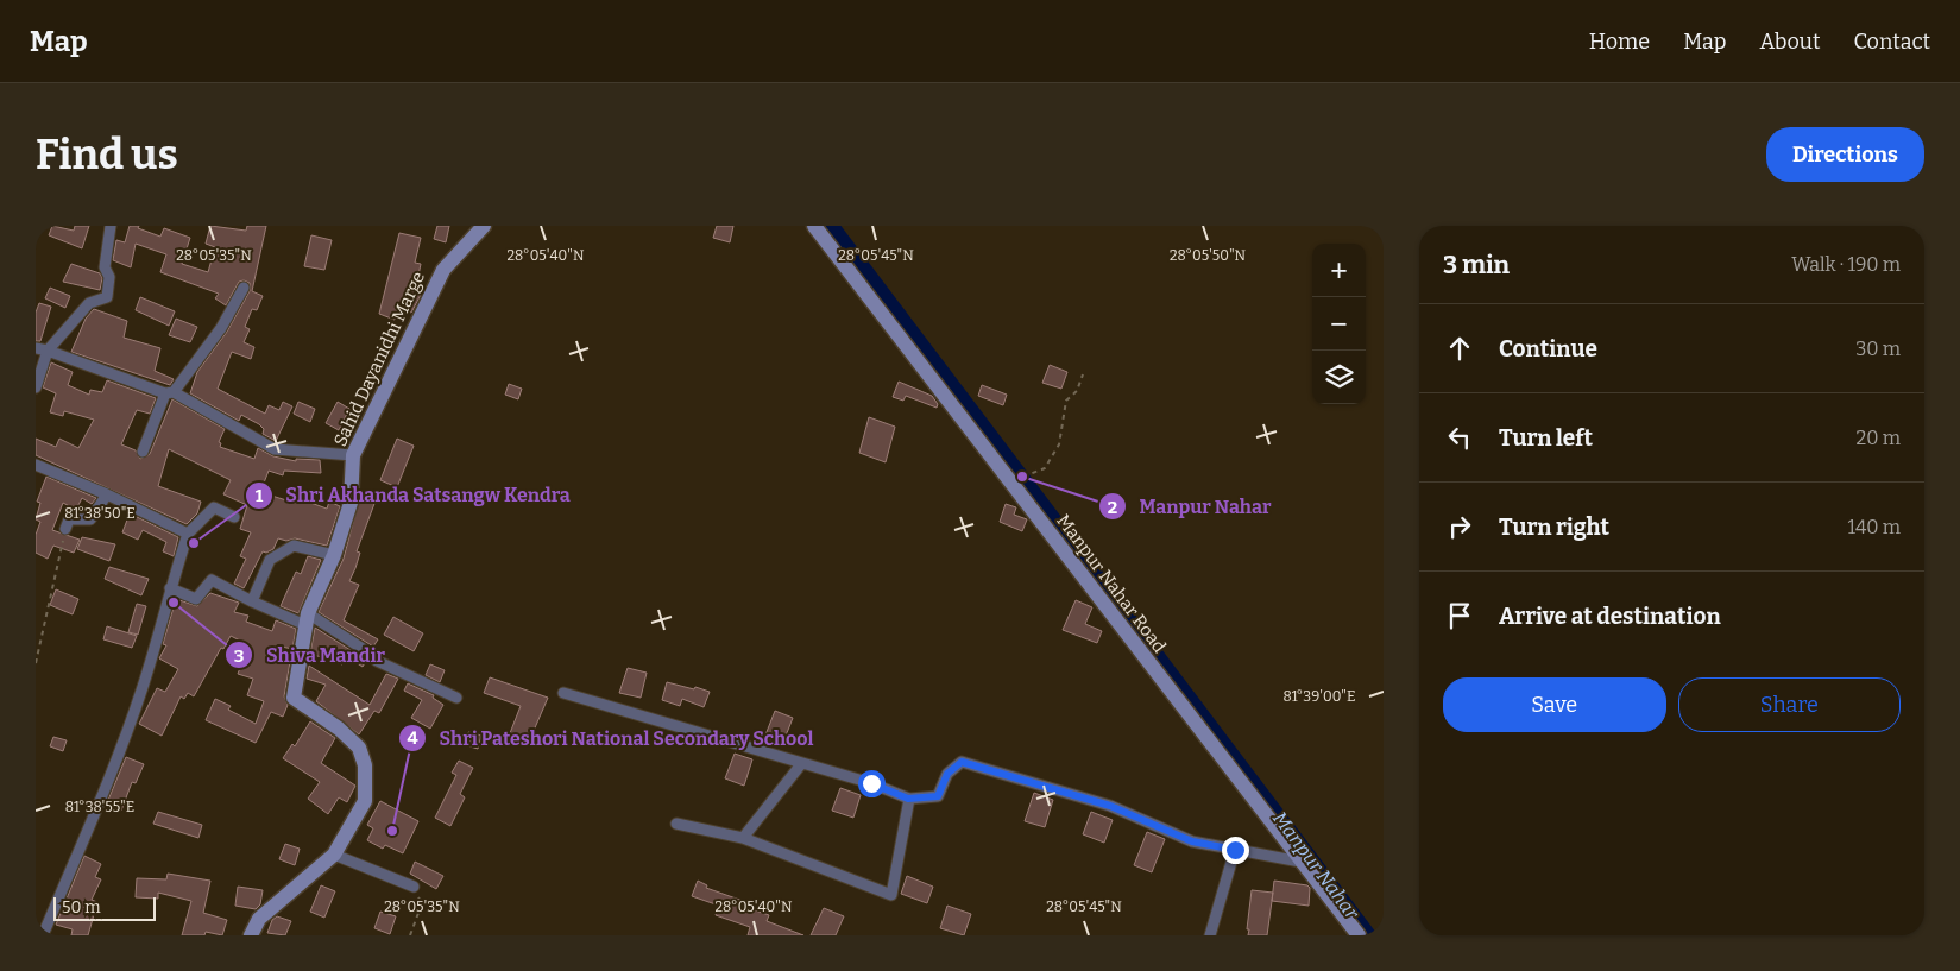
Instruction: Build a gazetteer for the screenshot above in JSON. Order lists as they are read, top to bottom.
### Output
{
  "streets": {
    "street": ["Sahid Dayanidhi Marge", "Manpur Nahar Road"]
  },
  "water": ["Manpur Nahar"],
  "places": [
    "Manpur Nahar",
    "Shri Akhanda Satsangw Kendra",
    "Shiva Mandir",
    "Shri Pateshori National Secondary School"
  ],
  "scale_bar": "50 m",
  "page": {
    "header": "Map",
    "nav": [
      "Home",
      "Map",
      "About",
      "Contact"
    ],
    "buttons": [
      "Directions",
      ["Save", "Share"]
    ],
    "title": "Find us",
    "heading": ["3 min", "Walk · 190 m"],
    "map_buttons": ["+", "−"],
    "list": [
      ["Continue", "30 m"],
      ["Turn left", "20 m"],
      ["Turn right", "140 m"],
      "Arrive at destination"
    ],
    "scale": "50 m"
  },
  "coordinates": [
    "28°05'35\"N",
    "28°05'40\"N",
    "28°05'45\"N",
    "28°05'50\"N",
    "81°38'50\"E",
    "81°39'00\"E",
    "81°38'55\"E"
  ]
}
